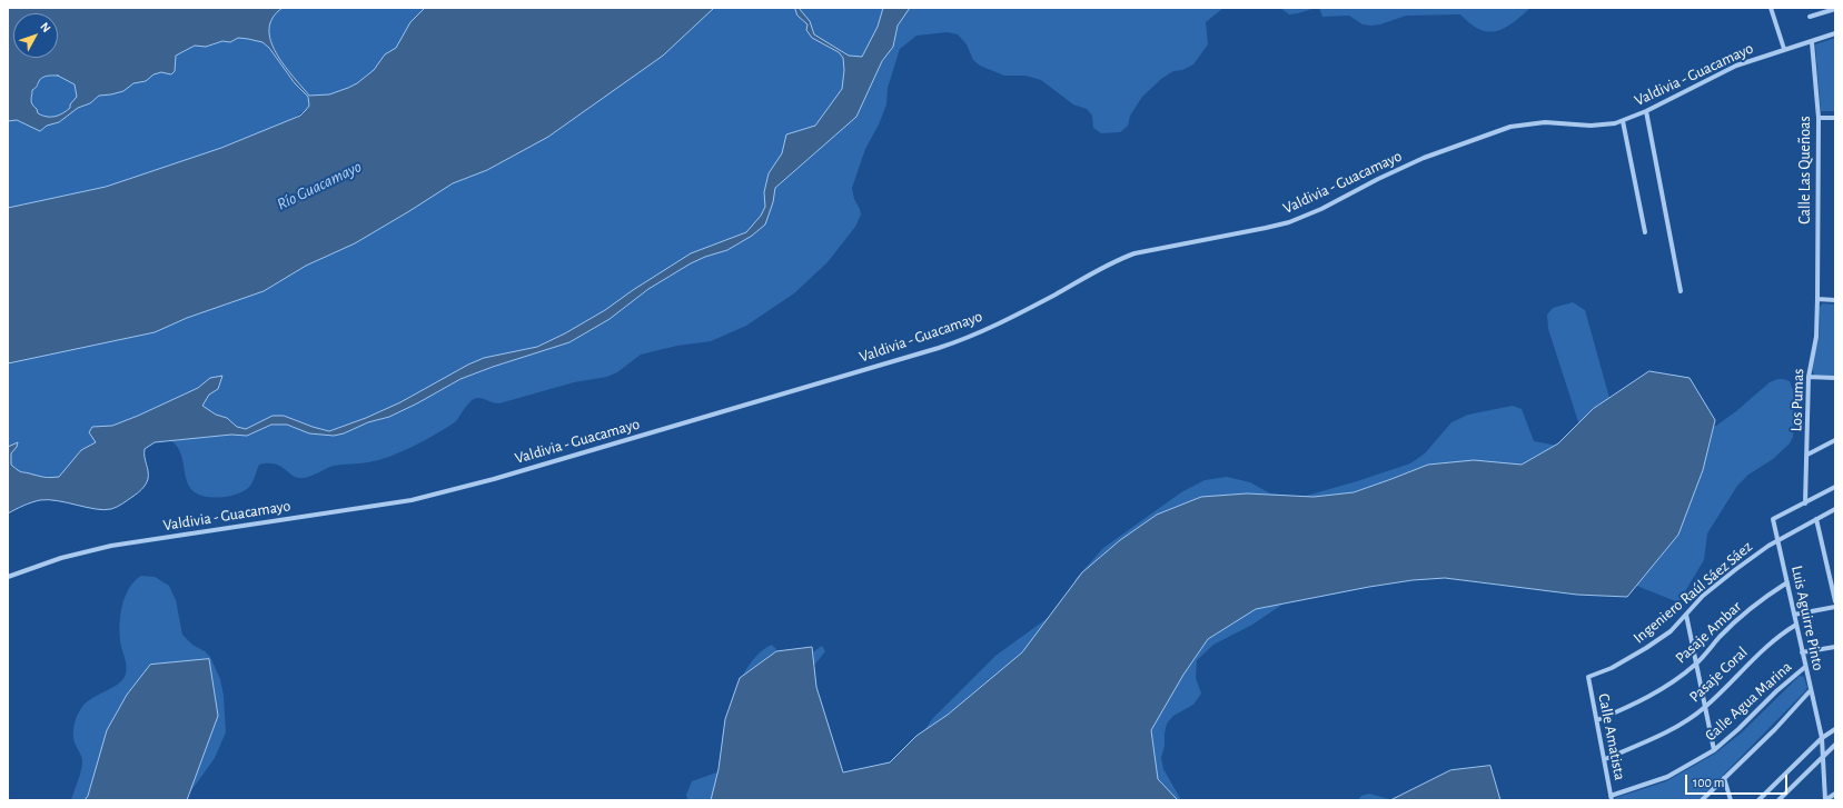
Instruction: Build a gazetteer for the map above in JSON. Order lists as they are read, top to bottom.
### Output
{
  "streets": {
    "street": [
      "Valdivia - Guacamayo",
      "Calle Las Queñoas",
      "Los Pumas",
      "Ingeniero Raúl Sáez Sáez",
      "Luis Aguirre Pinto",
      "Pasaje Ambar",
      "Pasaje Coral",
      "Calle Agua Marina",
      "Calle Amatista"
    ]
  },
  "crossings": [
    ["Valdivia - Guacamayo", "Calle Las Queñoas"],
    ["Calle Las Queñoas", "Los Pumas"],
    ["Los Pumas", "Luis Aguirre Pinto"],
    ["Ingeniero Raúl Sáez Sáez", "Luis Aguirre Pinto"],
    ["Ingeniero Raúl Sáez Sáez", "Calle Amatista"],
    ["Luis Aguirre Pinto", "Pasaje Ambar"],
    ["Luis Aguirre Pinto", "Pasaje Coral"],
    ["Luis Aguirre Pinto", "Calle Agua Marina"],
    ["Pasaje Ambar", "Calle Amatista"],
    ["Pasaje Coral", "Calle Amatista"],
    ["Calle Agua Marina", "Calle Amatista"]
  ],
  "water": ["Río Guacamayo"],
  "scale_bar": "100 m",
  "north": "top right"
}
